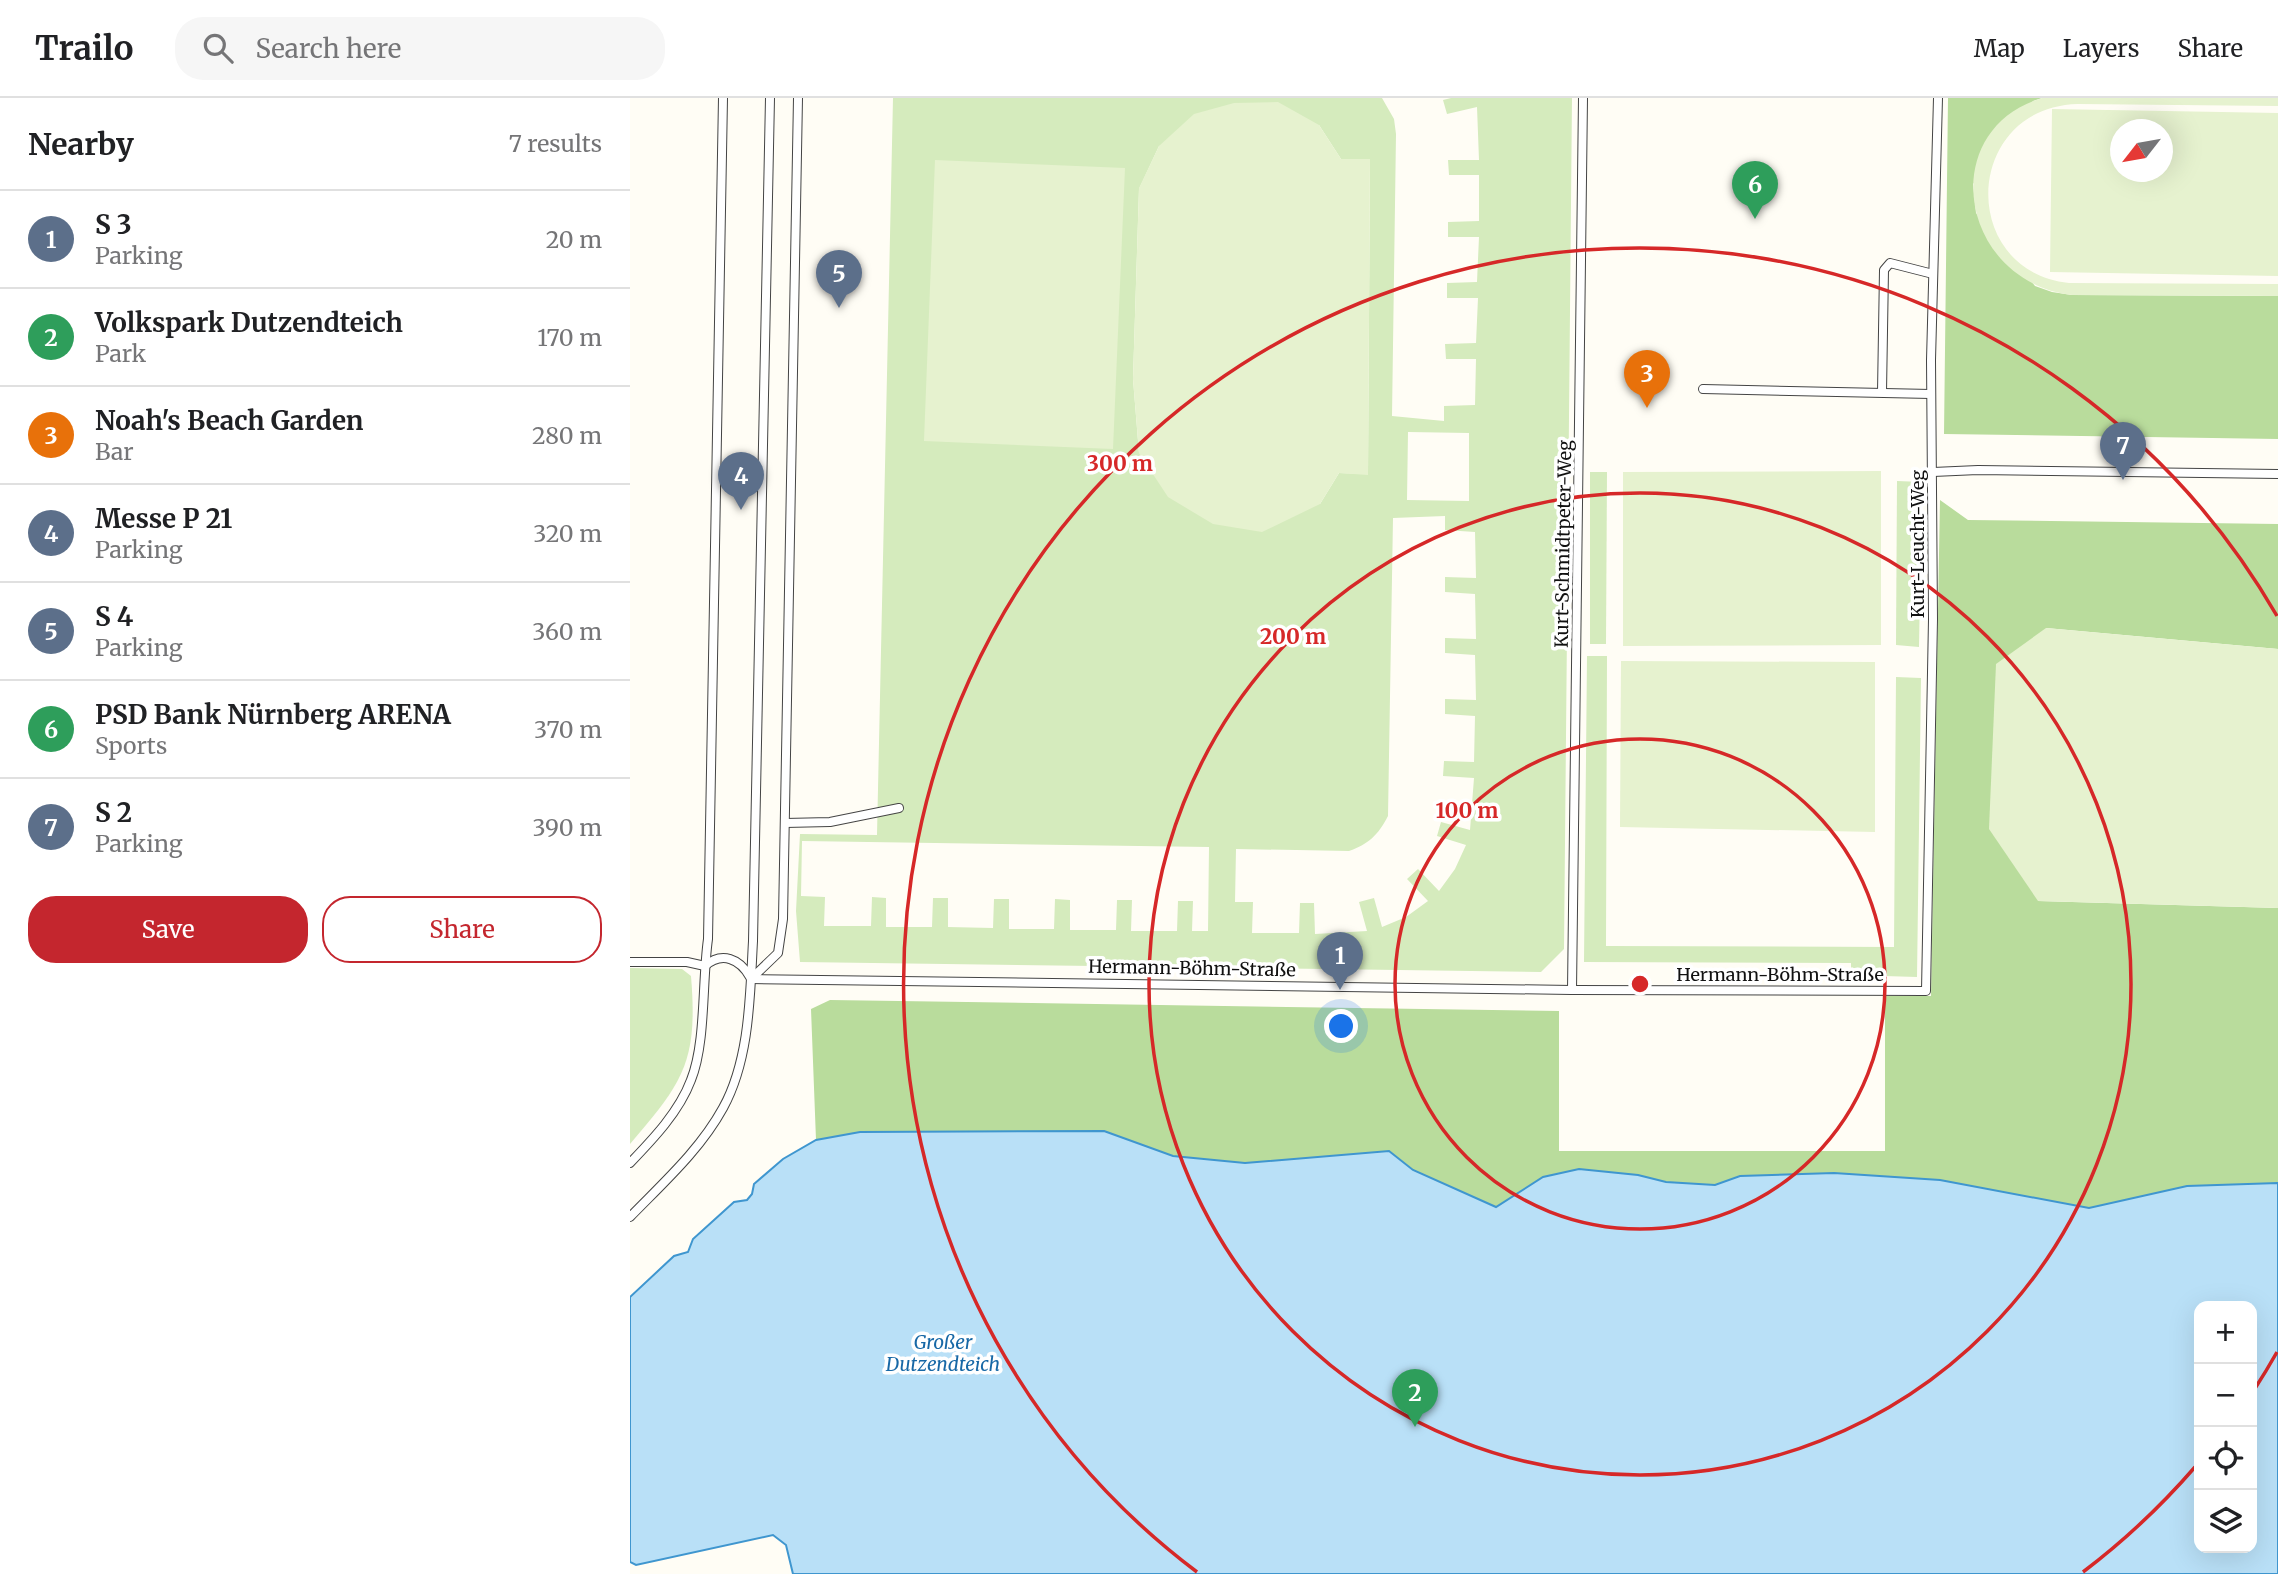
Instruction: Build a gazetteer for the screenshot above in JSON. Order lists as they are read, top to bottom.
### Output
{
  "streets": {
    "lane": ["Kurt-Schmidtpeter-Weg", "Kurt-Leucht-Weg", "Hermann-Böhm-Straße"]
  },
  "crossings": [
    ["Kurt-Schmidtpeter-Weg", "Hermann-Böhm-Straße"],
    ["Kurt-Leucht-Weg", "Hermann-Böhm-Straße"]
  ],
  "water": ["Großer Dutzendteich"],
  "north": "bottom left",
  "page": {
    "header": "Trailo",
    "search": "Search here",
    "nav": ["Map", "Layers", "Share"],
    "heading": ["Nearby", "7 results"],
    "pins": [
      "6",
      "5",
      "3",
      "7",
      "4",
      "1",
      "2"
    ],
    "list": [
      {
        "mark": "1",
        "name": "S 3",
        "note": "Parking",
        "value": "20 m"
      },
      {
        "mark": "2",
        "name": "Volkspark Dutzendteich",
        "note": "Park",
        "value": "170 m"
      },
      {
        "mark": "3",
        "name": "Noah's Beach Garden",
        "note": "Bar",
        "value": "280 m"
      },
      {
        "mark": "4",
        "name": "Messe P 21",
        "note": "Parking",
        "value": "320 m"
      },
      {
        "mark": "5",
        "name": "S 4",
        "note": "Parking",
        "value": "360 m"
      },
      {
        "mark": "6",
        "name": "PSD Bank Nürnberg ARENA",
        "note": "Sports",
        "value": "370 m"
      },
      {
        "mark": "7",
        "name": "S 2",
        "note": "Parking",
        "value": "390 m"
      }
    ],
    "buttons": ["Save", "Share"],
    "map_buttons": ["+", "−"]
  },
  "rings": ["300 m", "200 m", "100 m"]
}
